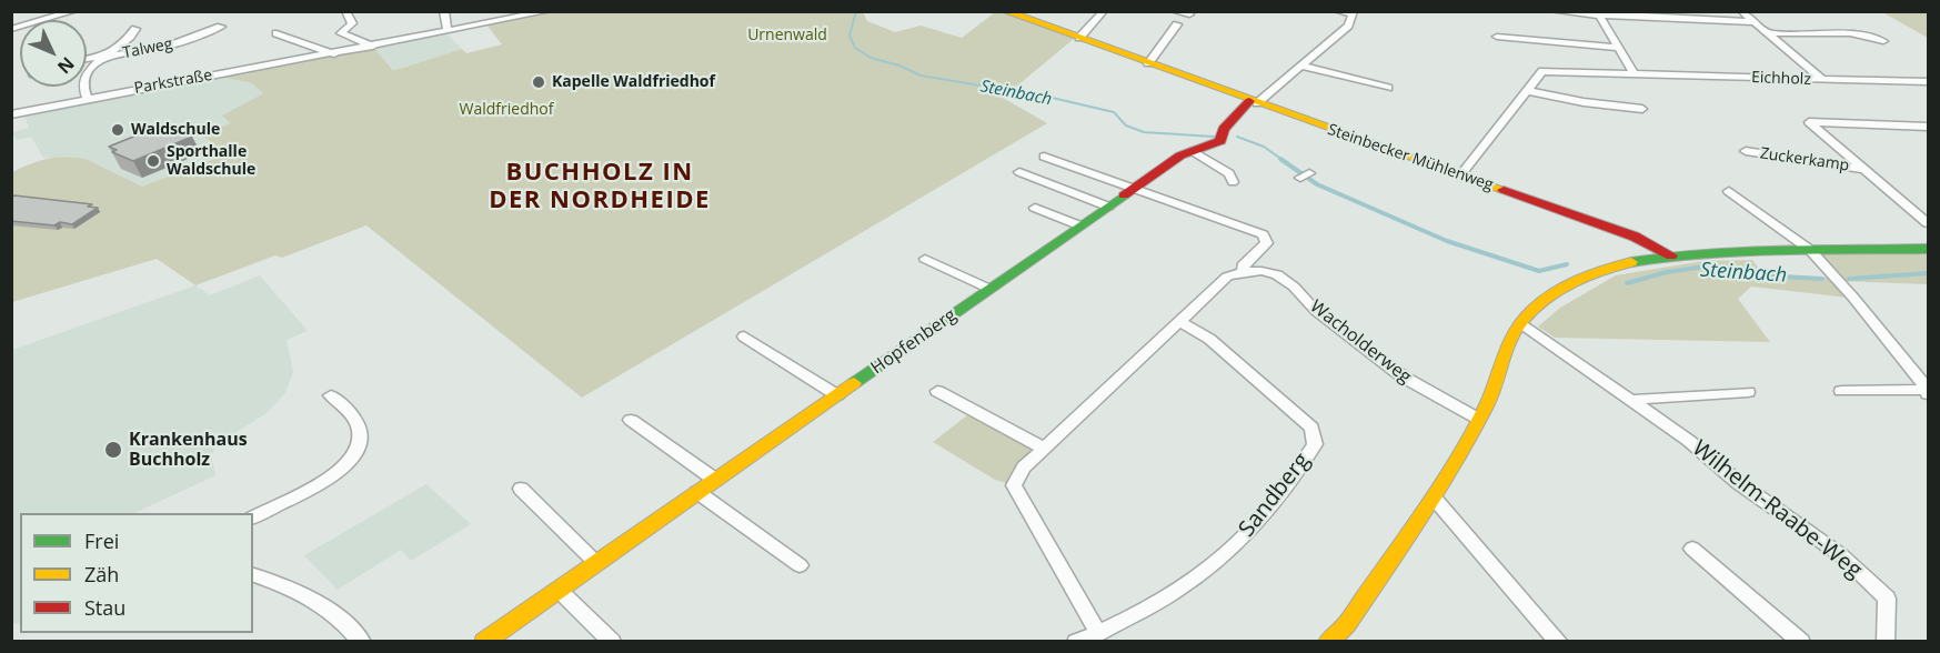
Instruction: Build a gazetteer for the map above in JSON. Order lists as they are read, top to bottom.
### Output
{
  "streets": {
    "street": [
      "Talweg",
      "Eichholz",
      "Parkstraße",
      "Steinbecker Mühlenweg",
      "Zuckerkamp",
      "Hopfenberg",
      "Wacholderweg",
      "Sandberg",
      "Wilhelm-Raabe-Weg"
    ]
  },
  "crossings": [
    ["Steinbecker Mühlenweg", "Hopfenberg"]
  ],
  "districts": ["BUCHHOLZ IN DER NORDHEIDE"],
  "water": ["Steinbach"],
  "parks": ["Urnenwald", "Waldfriedhof"],
  "places": [
    "Kapelle Waldfriedhof",
    "Waldschule",
    "Sporthalle Waldschule",
    "Krankenhaus Buchholz"
  ],
  "legend": ["Frei", "Zäh", "Stau"],
  "north": "bottom right"
}
